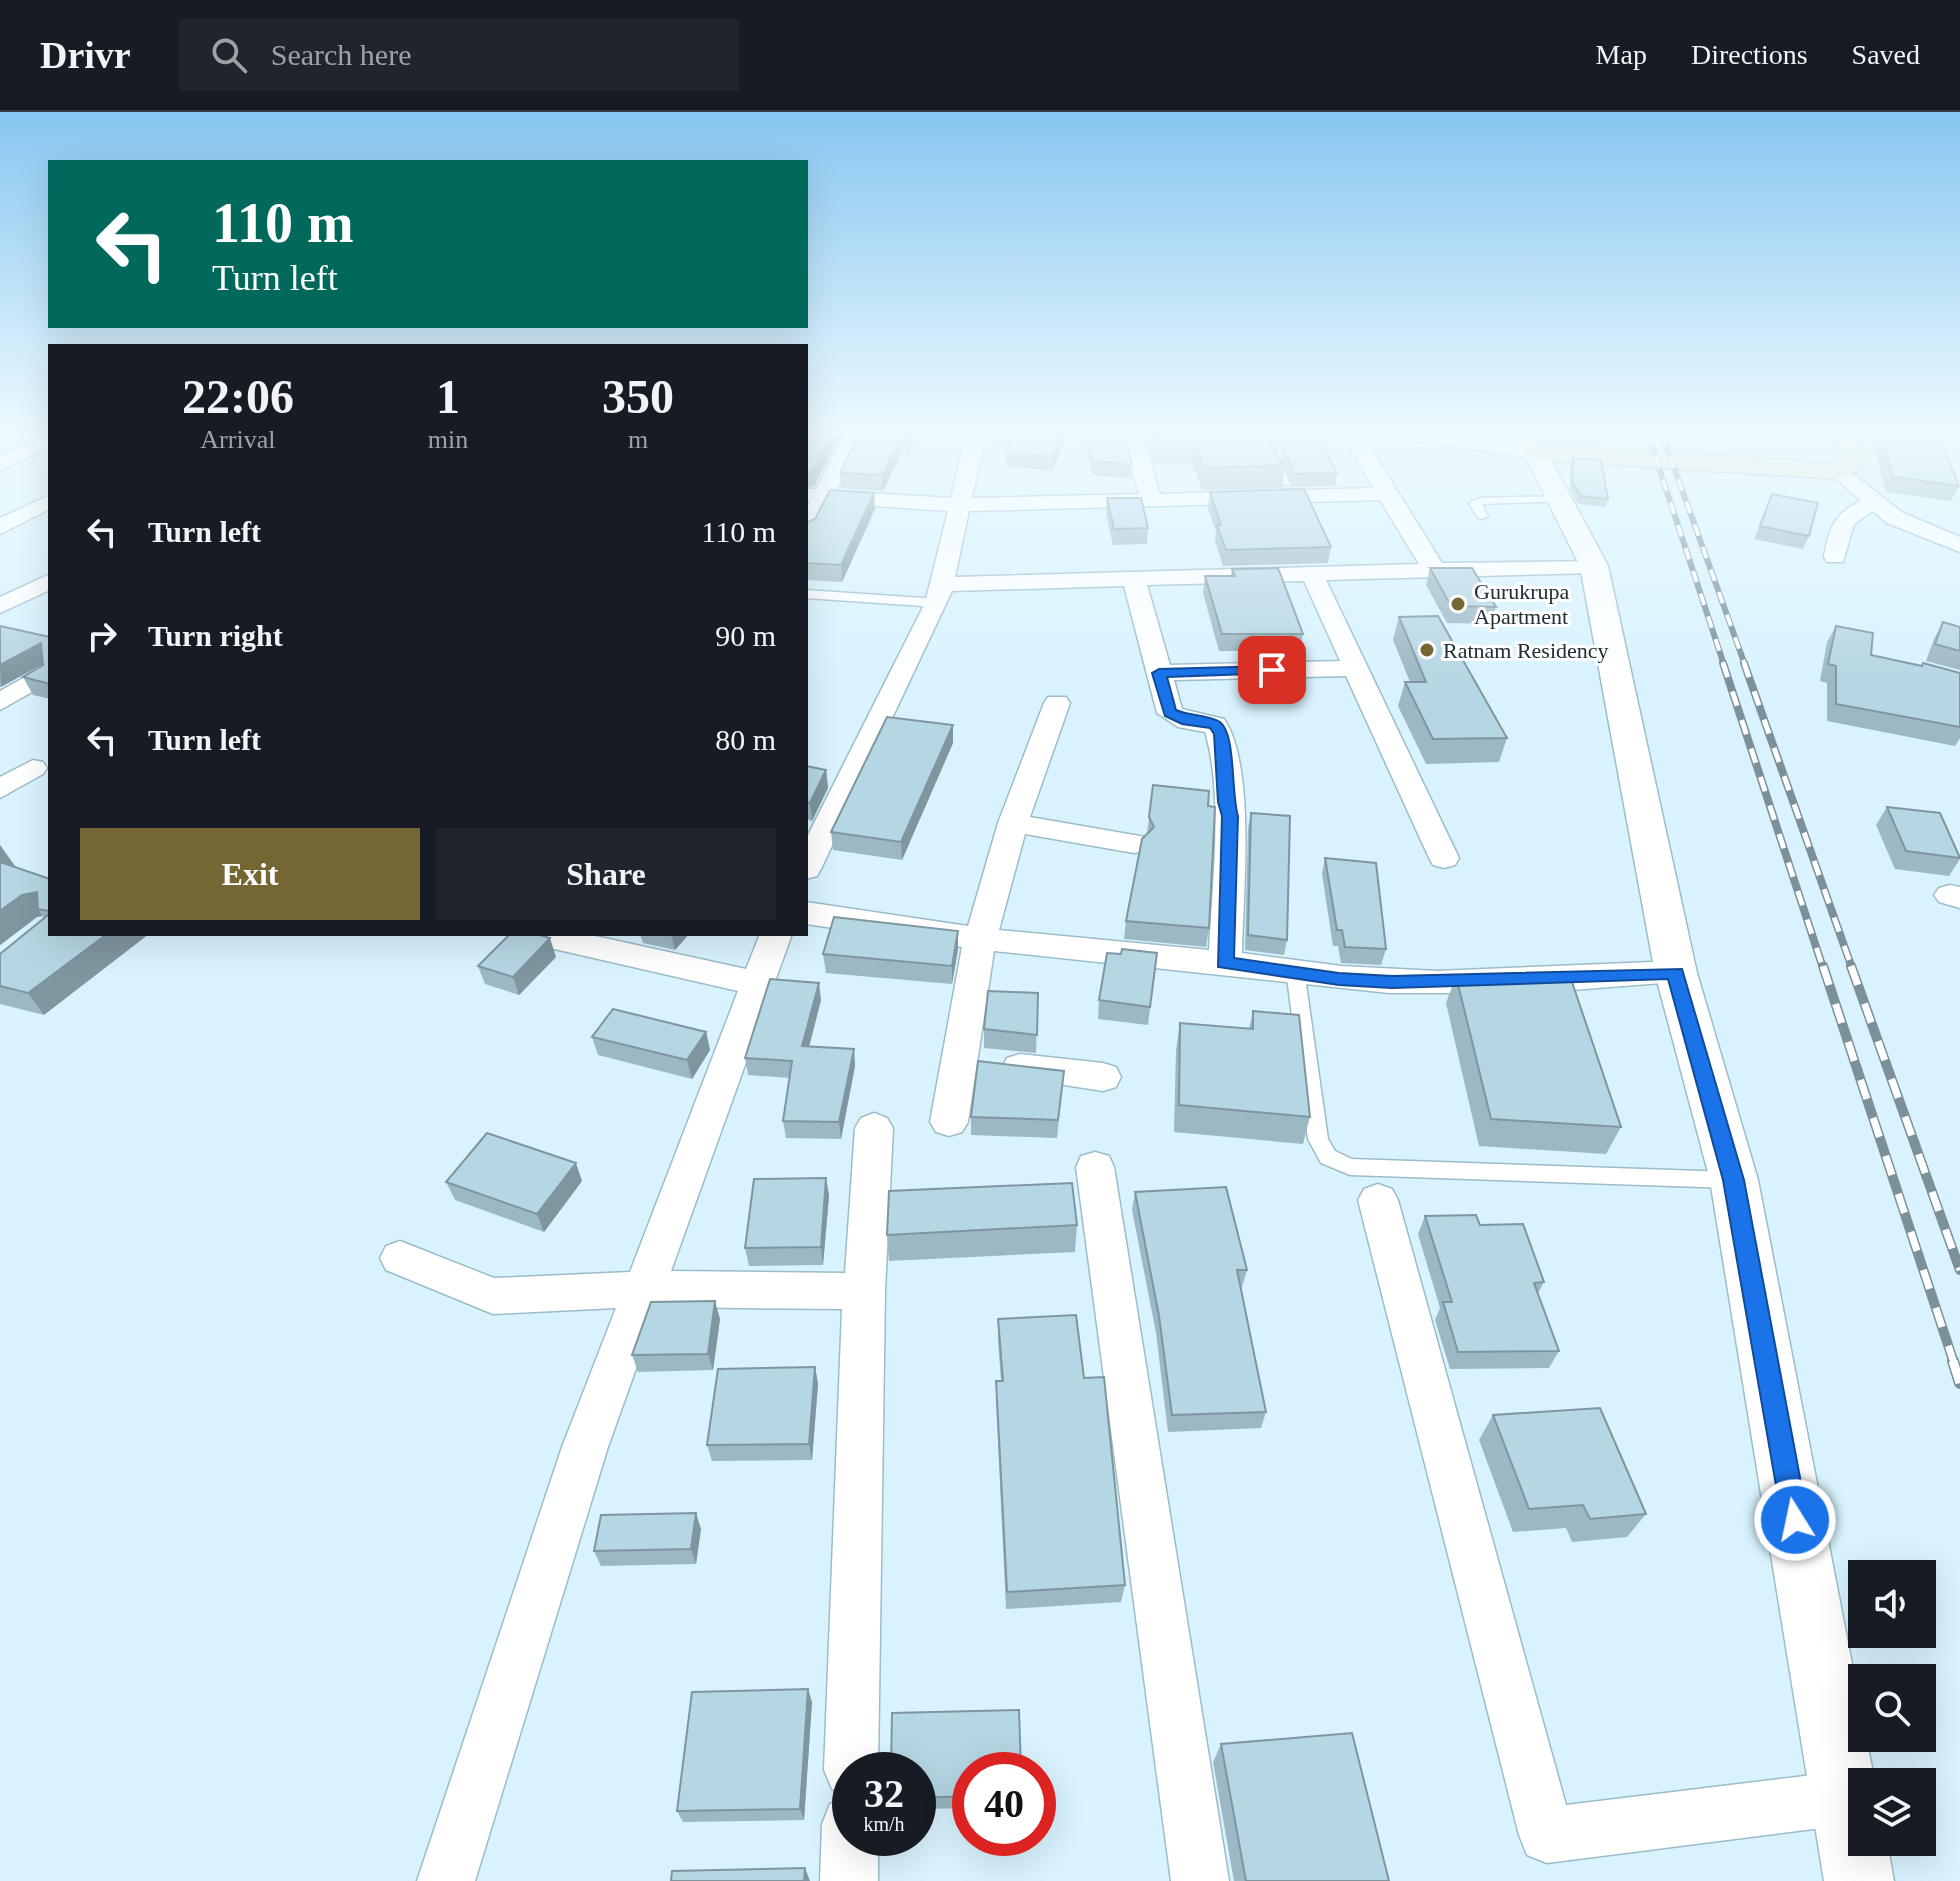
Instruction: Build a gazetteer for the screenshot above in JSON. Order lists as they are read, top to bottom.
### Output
{
  "places": ["Gurukrupa Apartment", "Ratnam Residency"],
  "page": {
    "header": "Drivr",
    "search": "Search here",
    "nav": ["Map", "Directions", "Saved"],
    "turn": ["110 m", "Turn left"],
    "eta": [
      "22:06",
      "Arrival",
      "1",
      "min",
      "350",
      "m"
    ],
    "list": [
      {
        "name": "Turn left",
        "value": "110 m"
      },
      {
        "name": "Turn right",
        "value": "90 m"
      },
      {
        "name": "Turn left",
        "value": "80 m"
      }
    ],
    "buttons": ["Exit", "Share"],
    "speed": "32 km/h",
    "limit": "40"
  }
}
